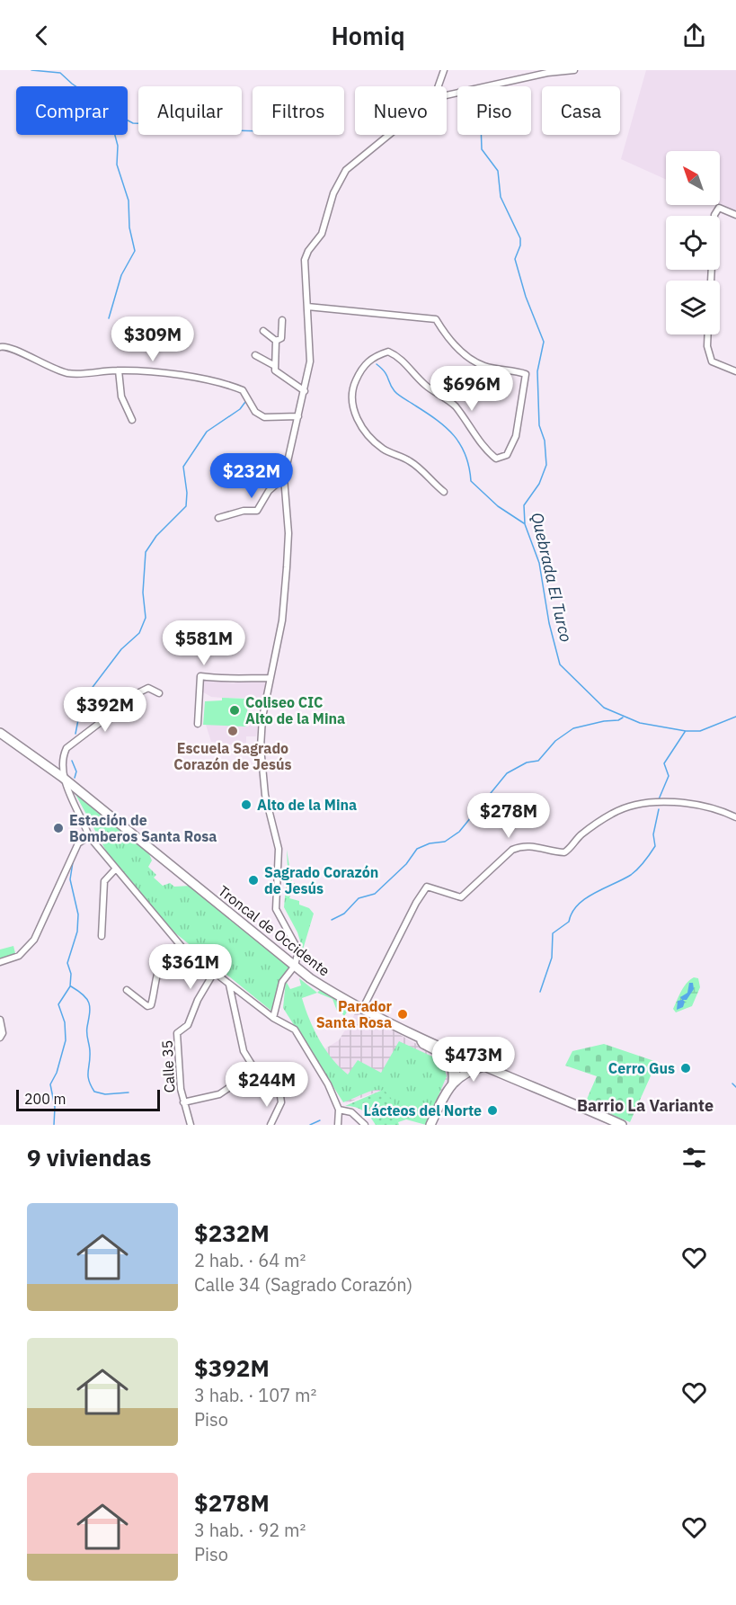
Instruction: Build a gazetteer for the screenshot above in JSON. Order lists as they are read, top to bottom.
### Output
{
  "streets": {
    "main road": ["Troncal de Occidente"],
    "street": ["Calle 35"]
  },
  "districts": ["Barrio La Variante"],
  "water": ["Quebrada El Turco"],
  "places": [
    "Coliseo CIC Alto de la Mina",
    "Escuela Sagrado Corazón de Jesús",
    "Alto de la Mina",
    "Estación de Bomberos Santa Rosa",
    "Sagrado Corazón de Jesús",
    "Parador Santa Rosa",
    "Cerro Gus",
    "Lácteos del Norte"
  ],
  "scale_bar": "200 m",
  "north": "top left",
  "page": {
    "header": "Homiq",
    "chip": [
      "Comprar",
      "Alquilar",
      "Filtros",
      "Nuevo",
      "Piso",
      "Casa"
    ],
    "price": [
      "$309M",
      "$696M",
      "$232M",
      "$581M",
      "$392M",
      "$278M",
      "$361M",
      "$473M",
      "$244M"
    ],
    "scale": "200 m",
    "heading": "9 viviendas",
    "list": [
      {
        "name": "$232M",
        "note": "2 hab. · 64 m² · Calle 34 (Sagrado Corazón)"
      },
      {
        "name": "$392M",
        "note": "3 hab. · 107 m² · Piso"
      },
      {
        "name": "$278M",
        "note": "3 hab. · 92 m² · Piso"
      }
    ]
  }
}
